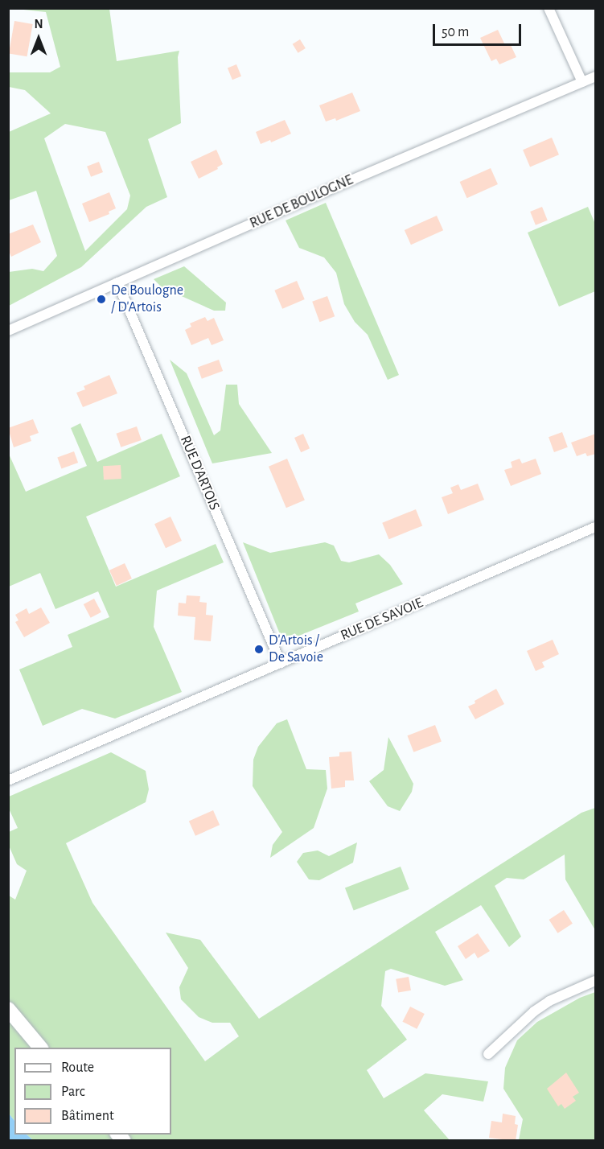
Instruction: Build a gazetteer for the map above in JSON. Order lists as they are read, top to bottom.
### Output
{
  "streets": {
    "street": ["RUE DE BOULOGNE", "RUE D'ARTOIS", "RUE DE SAVOIE"]
  },
  "crossings": [
    ["RUE DE BOULOGNE", "RUE D'ARTOIS"],
    ["RUE D'ARTOIS", "RUE DE SAVOIE"]
  ],
  "places": ["De Boulogne / D'Artois", "D'Artois / De Savoie"],
  "legend": ["Route", "Parc", "Bâtiment"],
  "scale_bar": "50 m",
  "north": "top"
}
